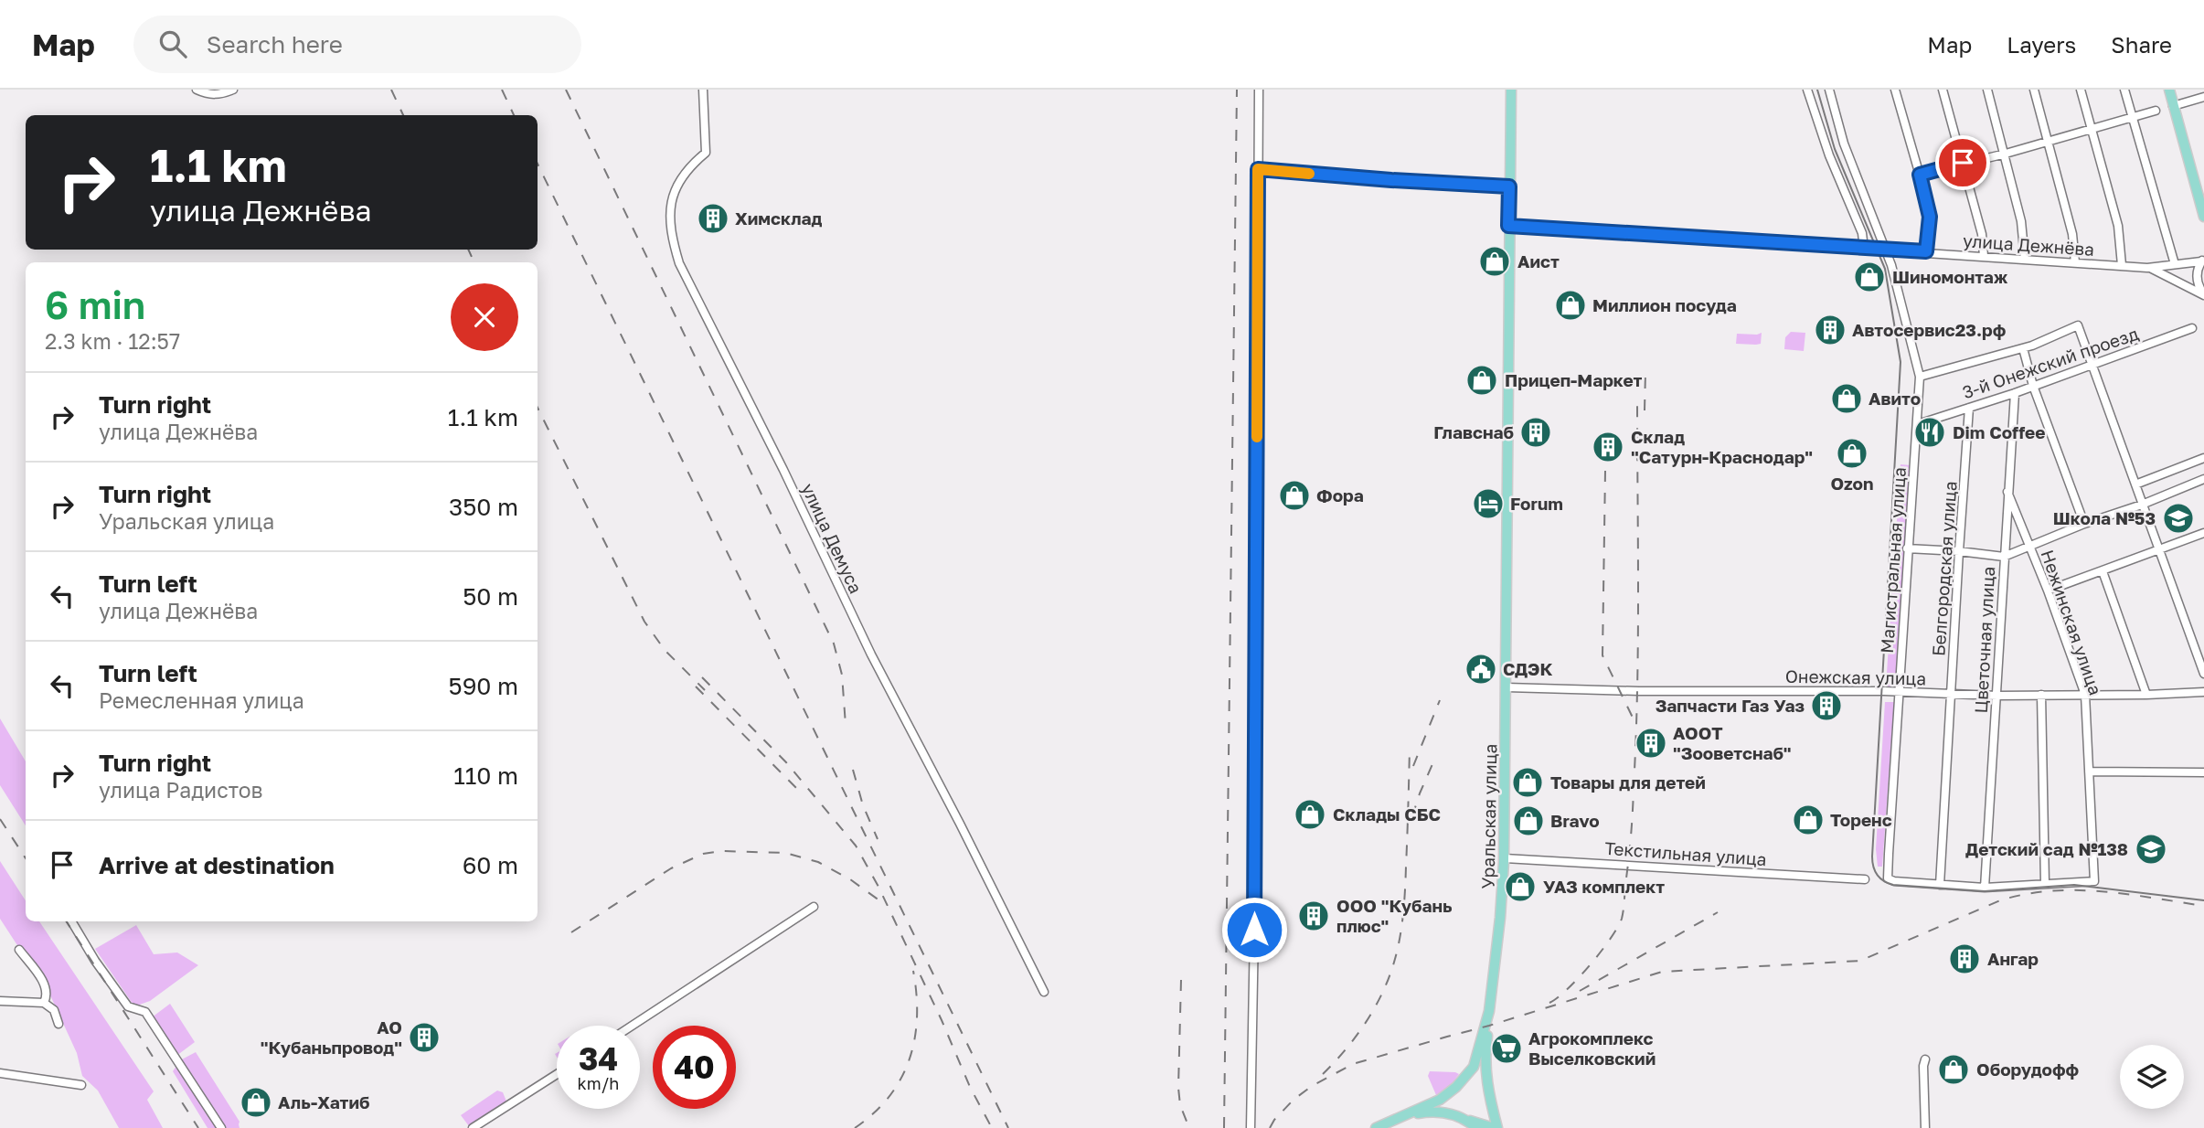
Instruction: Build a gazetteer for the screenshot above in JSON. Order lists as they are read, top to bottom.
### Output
{
  "streets": {
    "main road": ["Уральская улица"],
    "street": [
      "улица Дежнёва",
      "3-й Онежский проезд",
      "улица Демуса",
      "Магистральная улица",
      "Белгородская улица",
      "Нежинская улица",
      "Цветочная улица",
      "Онежская улица",
      "Текстильная улица"
    ]
  },
  "crossings": [
    ["улица Дежнёва", "Магистральная улица"],
    ["улица Дежнёва", "Уральская улица"],
    ["3-й Онежский проезд", "Магистральная улица"],
    ["3-й Онежский проезд", "Белгородская улица"],
    ["3-й Онежский проезд", "Цветочная улица"],
    ["Магистральная улица", "Белгородская улица"],
    ["Магистральная улица", "Онежская улица"],
    ["Белгородская улица", "Онежская улица"],
    ["Нежинская улица", "Цветочная улица"],
    ["Нежинская улица", "Онежская улица"],
    ["Цветочная улица", "Онежская улица"],
    ["Онежская улица", "Уральская улица"],
    ["Уральская улица", "Текстильная улица"]
  ],
  "places": {
    "building": [
      "Химсклад",
      "Автосервис23.рф",
      "Главснаб",
      "Склад \"Сатурн-Краснодар\"",
      "Запчасти Газ Уаз",
      "АООТ \"Зооветснаб\"",
      "ООО \"Кубань плюс\"",
      "Ангар",
      "АО \"Кубаньпровод\""
    ],
    "shop": [
      "Аист",
      "Шиномонтаж",
      "Миллион посуда",
      "Прицеп-Маркет",
      "Авито",
      "Ozon",
      "Фора",
      "Товары для детей",
      "Склады СБС",
      "Торенс",
      "Bravo",
      "УАЗ комплект",
      "Оборудофф",
      "Аль-Хатиб"
    ],
    "restaurant": ["Dim Coffee"],
    "hotel": ["Forum"],
    "school or university": ["Школа №53", "Детский сад №138"],
    "public building": ["СДЭК"],
    "supermarket": ["Агрокомплекс Выселковский"]
  },
  "page": {
    "header": "Map",
    "search": "Search here",
    "nav": ["Map", "Layers", "Share"],
    "turn": ["1.1 km", "улица Дежнёва"],
    "heading": ["6 min", "2.3 km · 12:57"],
    "list": [
      {
        "name": "Turn right",
        "note": "улица Дежнёва",
        "value": "1.1 km"
      },
      {
        "name": "Turn right",
        "note": "Уральская улица",
        "value": "350 m"
      },
      {
        "name": "Turn left",
        "note": "улица Дежнёва",
        "value": "50 m"
      },
      {
        "name": "Turn left",
        "note": "Ремесленная улица",
        "value": "590 m"
      },
      {
        "name": "Turn right",
        "note": "улица Радистов",
        "value": "110 m"
      },
      {
        "name": "Arrive at destination",
        "value": "60 m"
      }
    ],
    "speed": "34 km/h",
    "limit": "40"
  }
}
